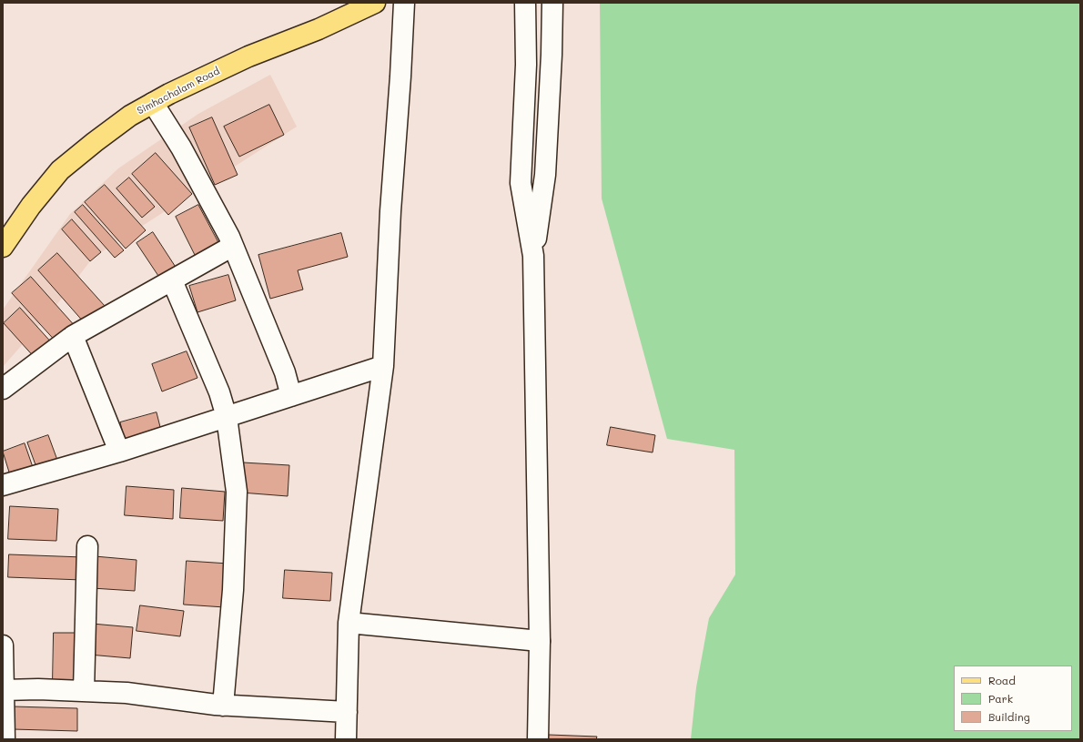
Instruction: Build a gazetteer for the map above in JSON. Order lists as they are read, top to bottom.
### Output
{
  "streets": {
    "main road": ["Simhachalam Road"]
  },
  "legend": ["Road", "Park", "Building"]
}
